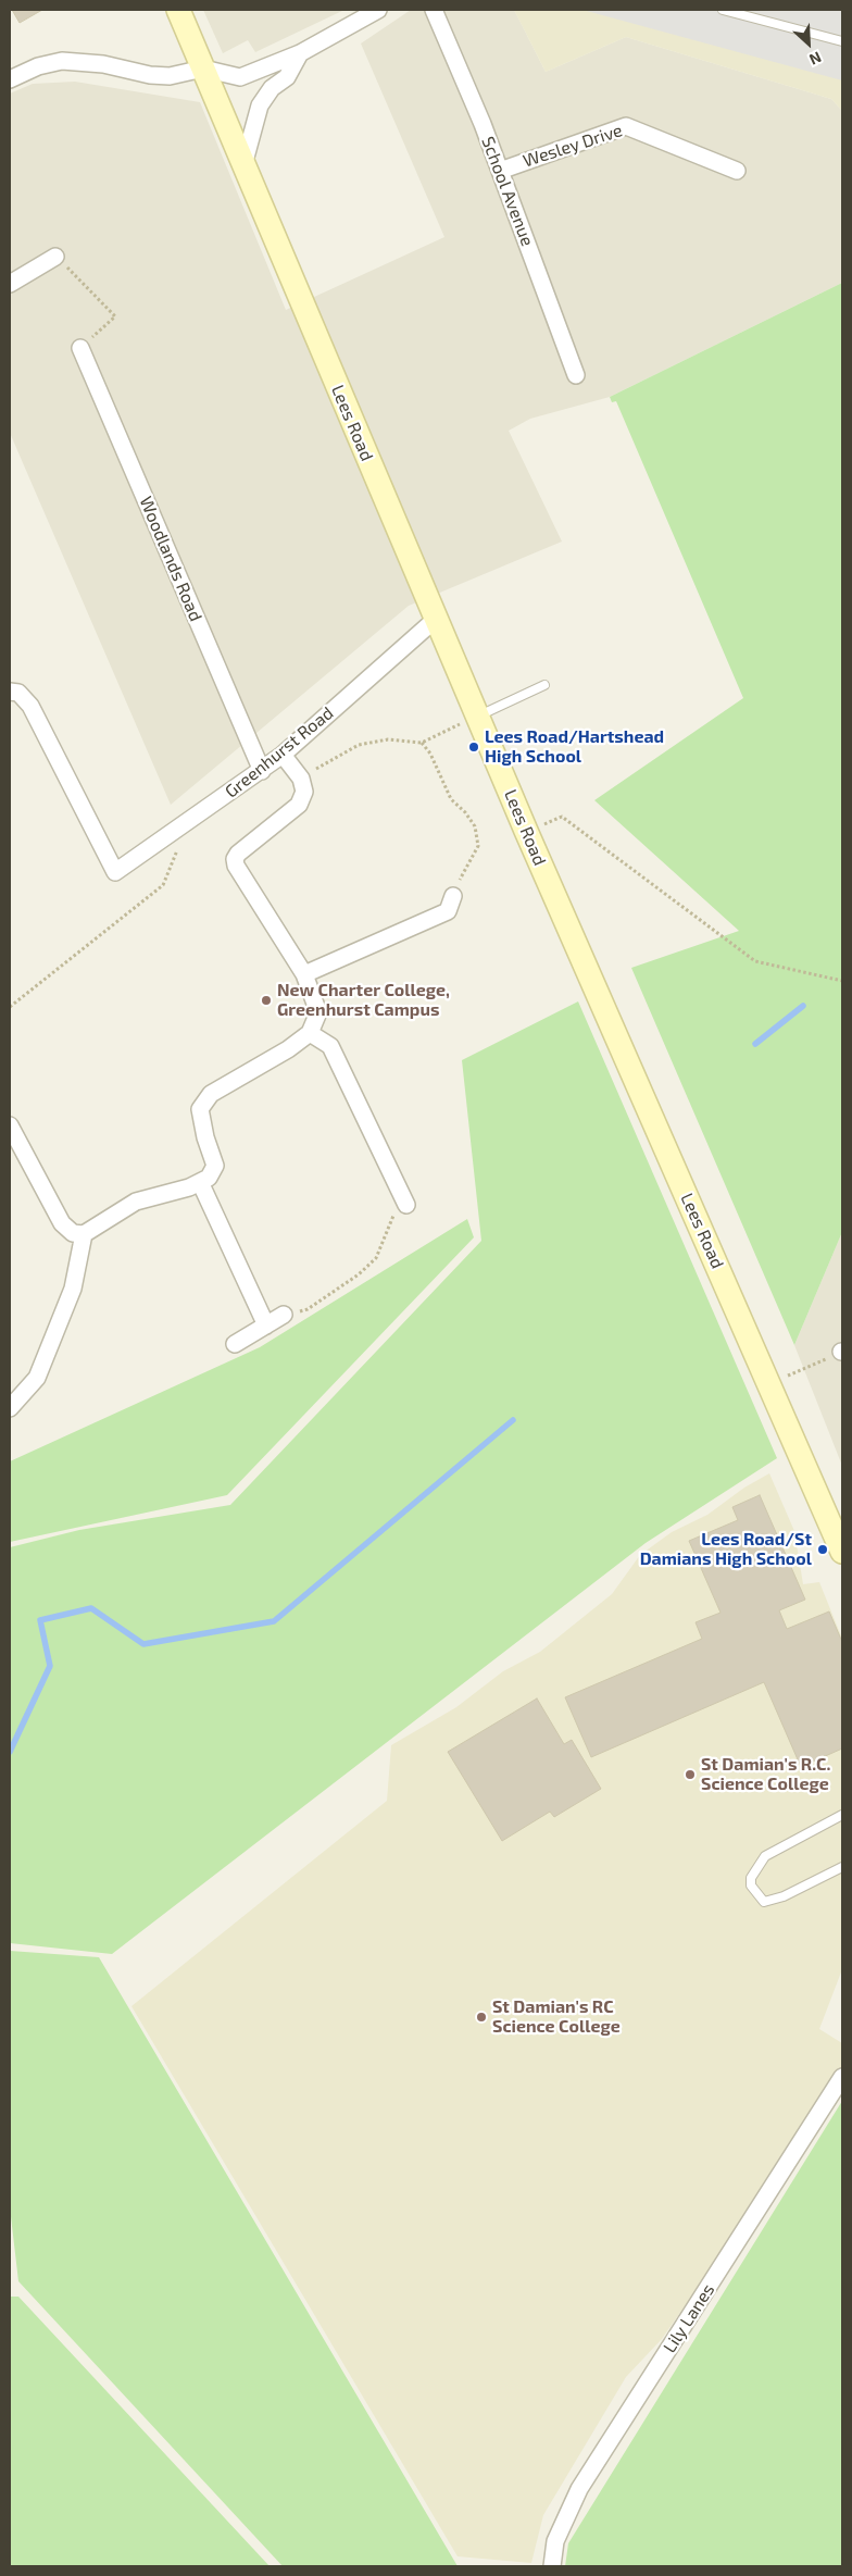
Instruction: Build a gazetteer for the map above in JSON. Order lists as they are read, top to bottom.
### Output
{
  "streets": {
    "main road": ["Lees Road"],
    "street": [
      "Wesley Drive",
      "School Avenue",
      "Woodlands Road",
      "Greenhurst Road",
      "Lily Lanes"
    ]
  },
  "crossings": [
    ["Wesley Drive", "School Avenue"],
    ["Lees Road", "Greenhurst Road"],
    ["Woodlands Road", "Greenhurst Road"]
  ],
  "places": [
    "Lees Road/Hartshead High School",
    "New Charter College, Greenhurst Campus",
    "Lees Road/St Damians High School",
    "St Damian's R.C. Science College",
    "St Damian's RC Science College"
  ],
  "north": "bottom right"
}
